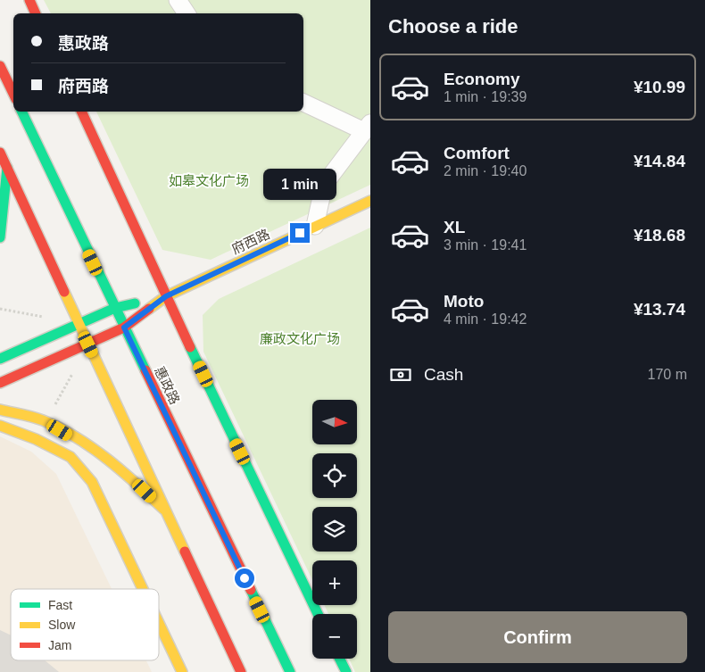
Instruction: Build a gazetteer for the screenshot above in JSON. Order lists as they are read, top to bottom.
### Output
{
  "streets": {
    "main road": ["府西路", "惠政路"]
  },
  "crossings": [
    ["府西路", "惠政路"]
  ],
  "parks": ["如皋文化广场", "廉政文化广场"],
  "legend": ["Fast", "Slow", "Jam"],
  "north": "right",
  "page": {
    "heading": "Choose a ride",
    "banner": ["惠政路", "府西路"],
    "list": [
      {
        "name": "Economy",
        "note": "1 min · 19:39",
        "value": "¥10.99"
      },
      {
        "name": "Comfort",
        "note": "2 min · 19:40",
        "value": "¥14.84"
      },
      {
        "name": "XL",
        "note": "3 min · 19:41",
        "value": "¥18.68"
      },
      {
        "name": "Moto",
        "note": "4 min · 19:42",
        "value": "¥13.74"
      }
    ],
    "bubble": "1 min",
    "pay": ["Cash", "170 m"],
    "map_buttons": ["+", "−"],
    "buttons": "Confirm"
  }
}
